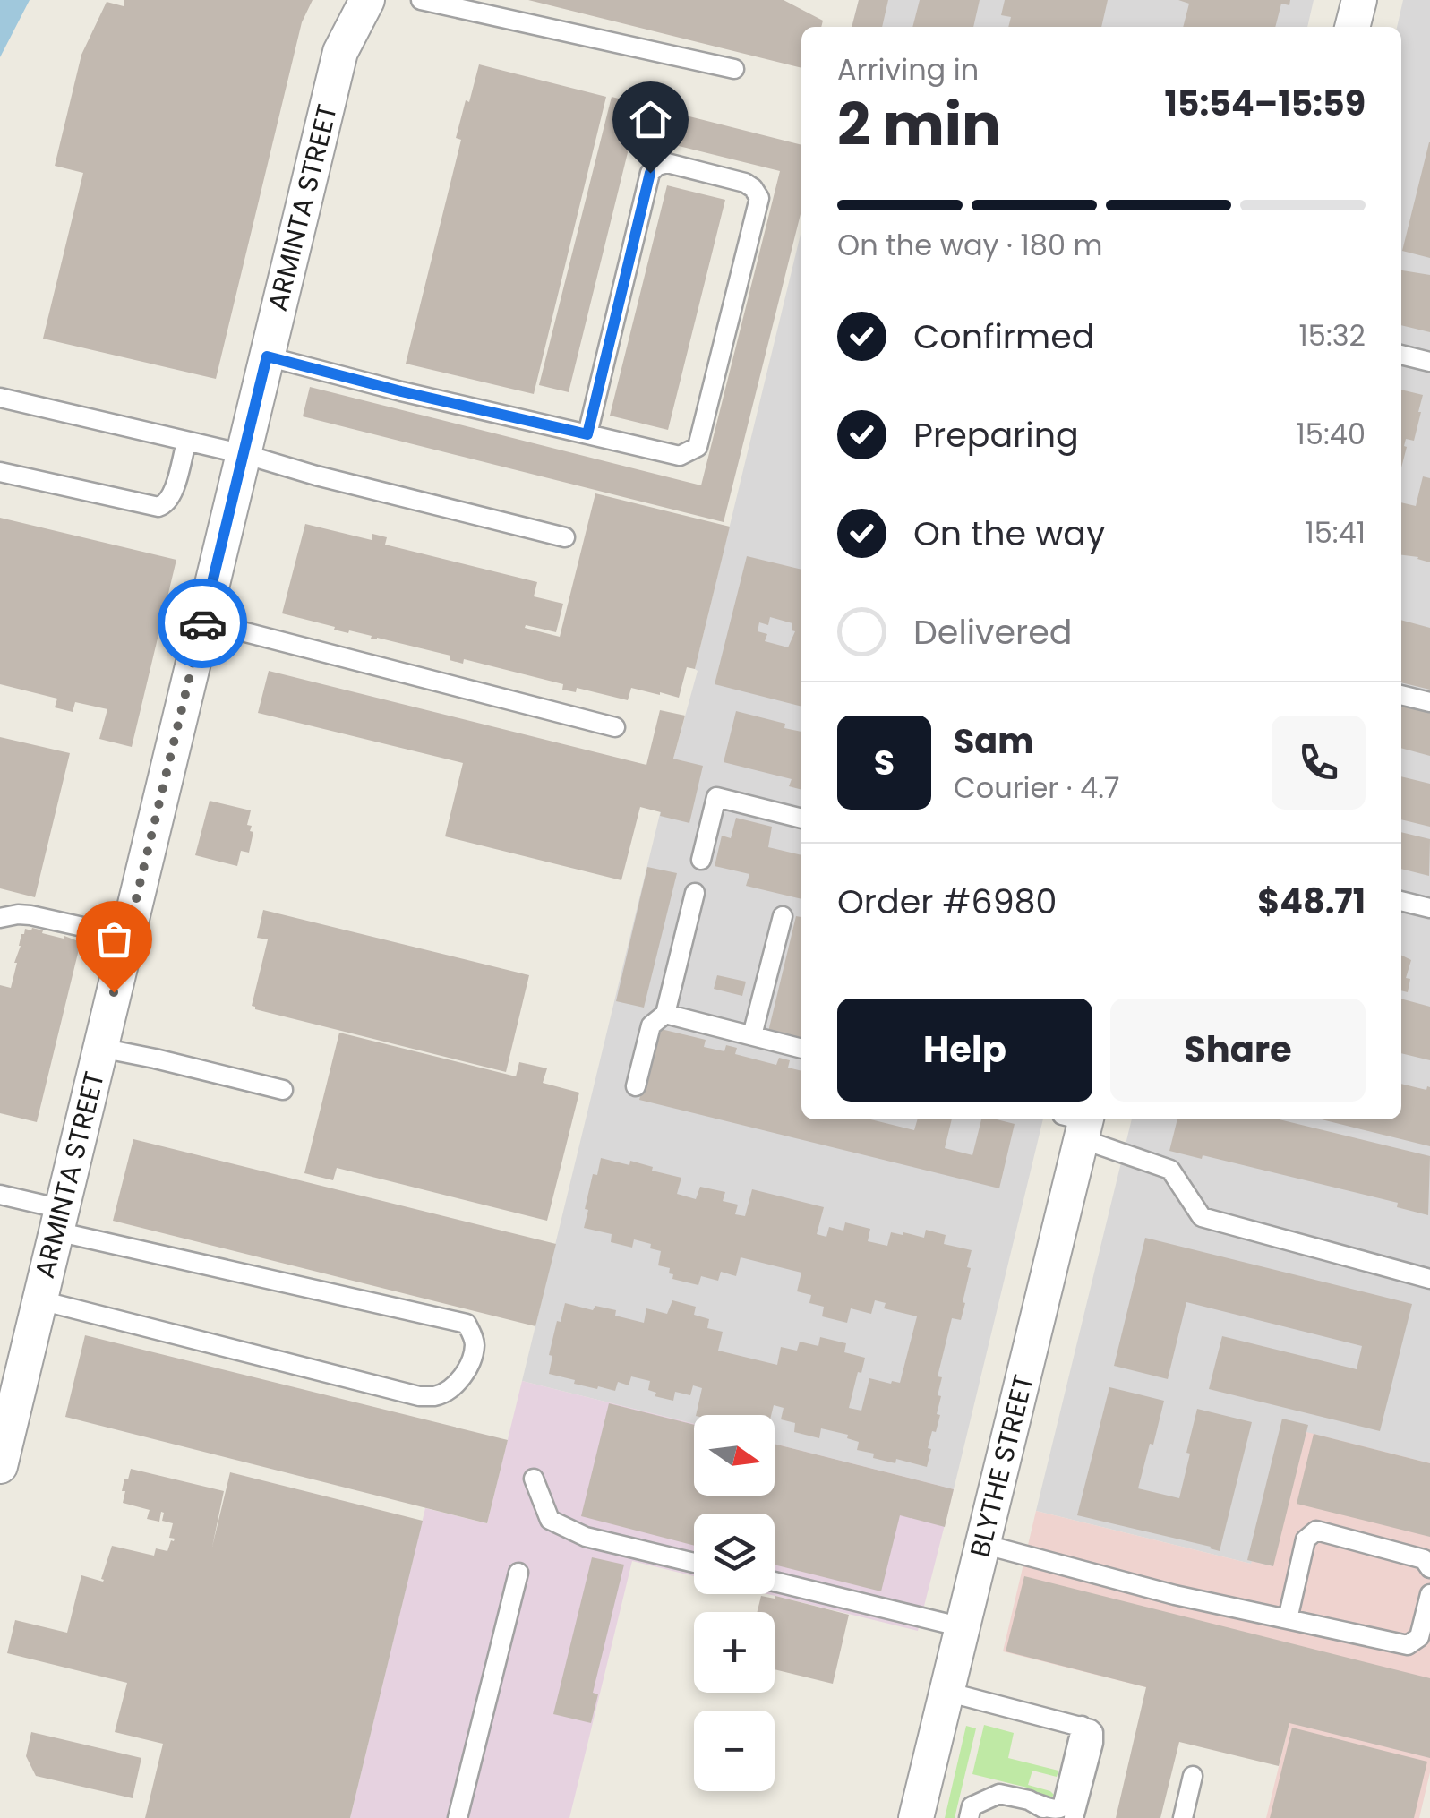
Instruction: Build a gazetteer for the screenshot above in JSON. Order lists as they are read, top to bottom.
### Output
{
  "streets": {
    "street": ["ARMINTA STREET", "BLYTHE STREET"]
  },
  "north": "right",
  "page": {
    "heading": ["2 min", "Arriving in", "15:54–15:59"],
    "panel": [
      "Sam",
      "Courier · 4.7",
      "Order #6980",
      "$48.71"
    ],
    "bar": "On the way · 180 m",
    "list": [
      ["Confirmed", "15:32"],
      ["Preparing", "15:40"],
      ["On the way", "15:41"],
      "Delivered"
    ],
    "round": "S",
    "buttons": ["Help", "Share"],
    "map_buttons": ["+", "−"]
  }
}
